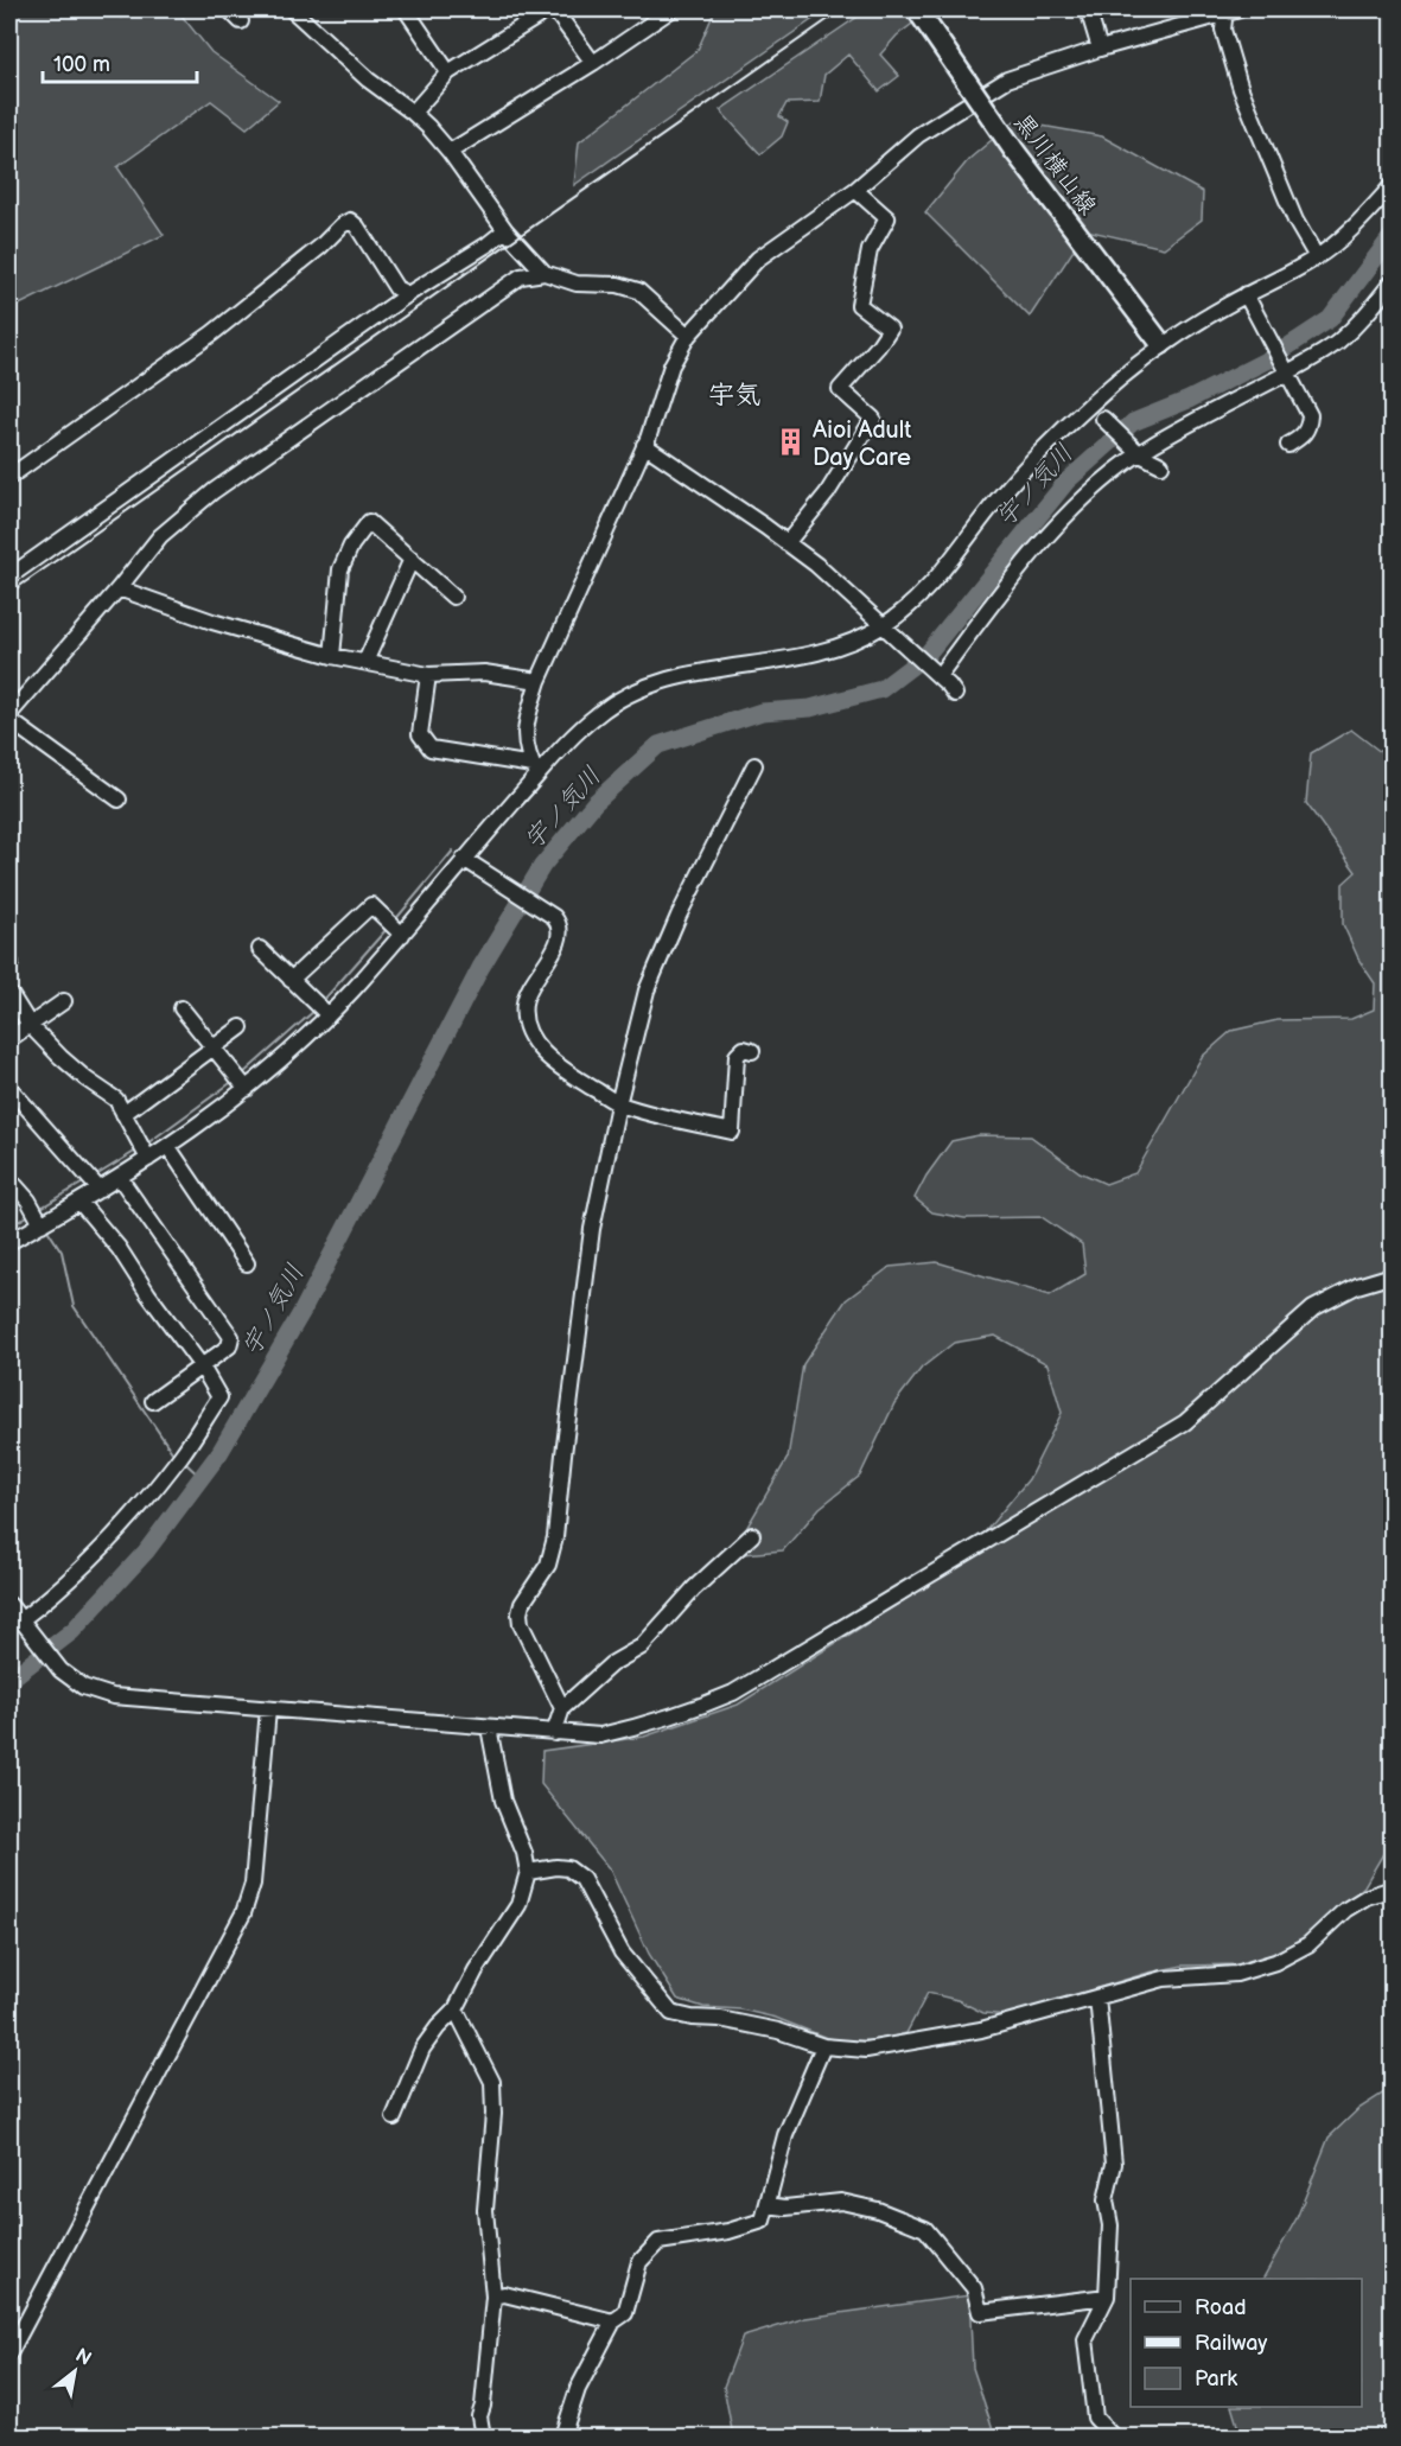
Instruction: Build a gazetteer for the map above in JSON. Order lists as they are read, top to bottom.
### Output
{
  "streets": {
    "main road": ["黒川横山線"]
  },
  "districts": ["宇気"],
  "water": ["宇ノ気川"],
  "places": {
    "building": ["Aioi Adult Day Care"]
  },
  "legend": ["Road", "Railway", "Park"],
  "scale_bar": "100 m",
  "north": "top right"
}
